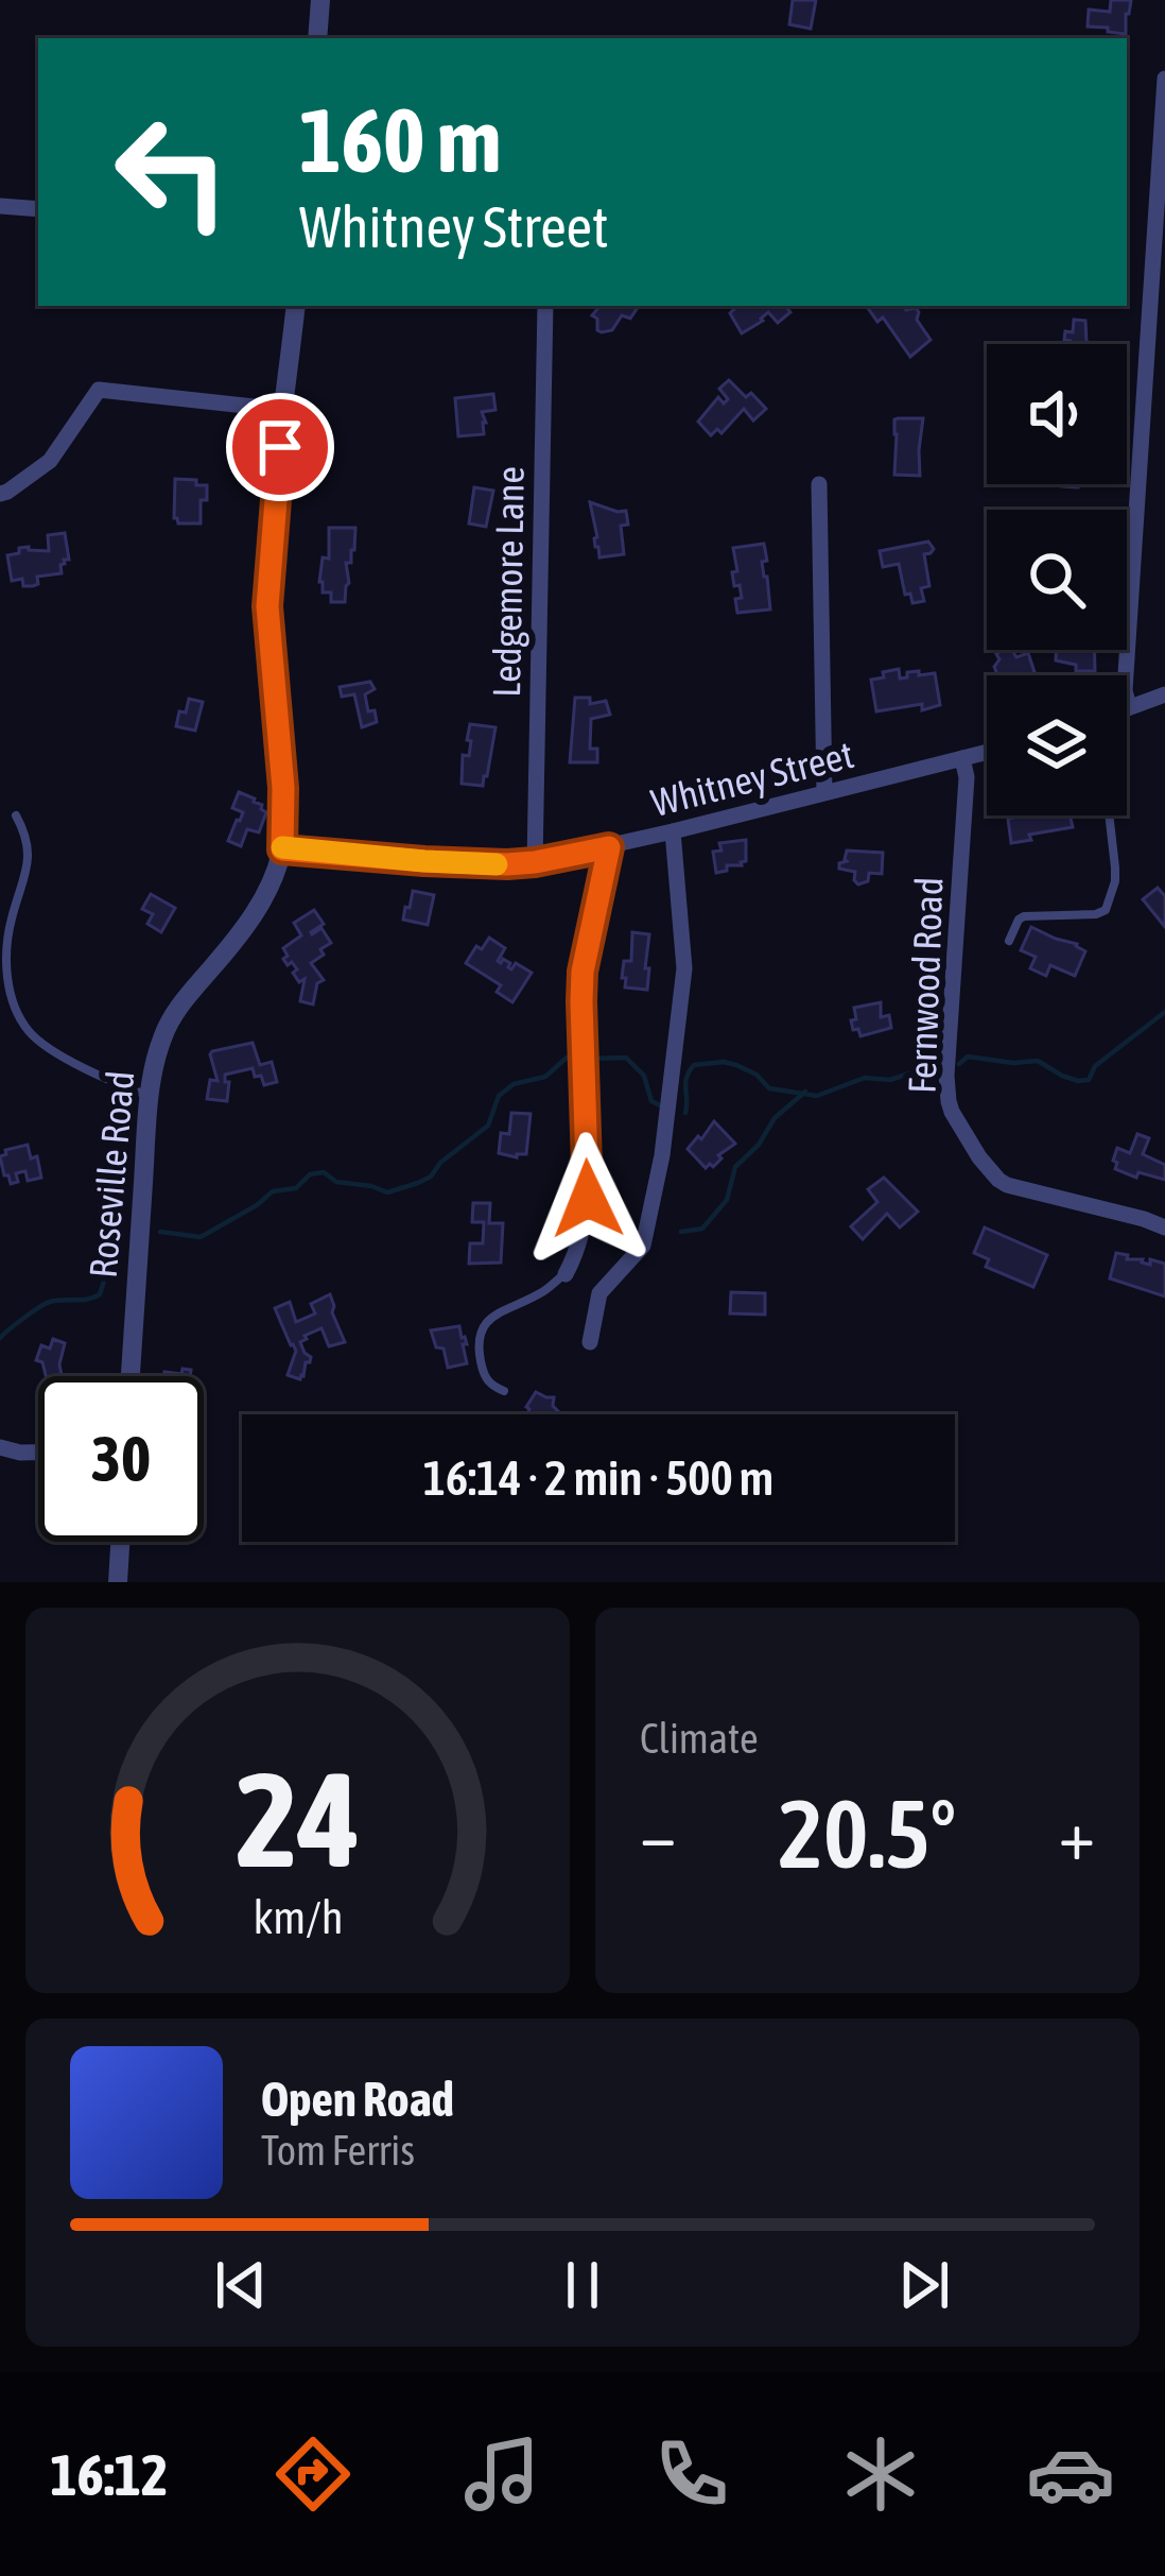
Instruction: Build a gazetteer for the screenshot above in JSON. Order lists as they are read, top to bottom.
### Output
{
  "streets": {
    "street": [
      "Ledgemore Lane",
      "Whitney Street",
      "Fernwood Road",
      "Roseville Road"
    ]
  },
  "crossings": [
    ["Ledgemore Lane", "Whitney Street"],
    ["Whitney Street", "Fernwood Road"],
    ["Whitney Street", "Roseville Road"]
  ],
  "page": {
    "turn": ["160 m", "Whitney Street"],
    "limit": "30",
    "trip": "16:14 · 2 min · 500 m",
    "tile": "Climate",
    "heat": ["−", "20.5°", "+"],
    "song": ["Open Road", "Tom Ferris"],
    "tabs": "16:12",
    "gauge": ["24", "km/h"]
  }
}
